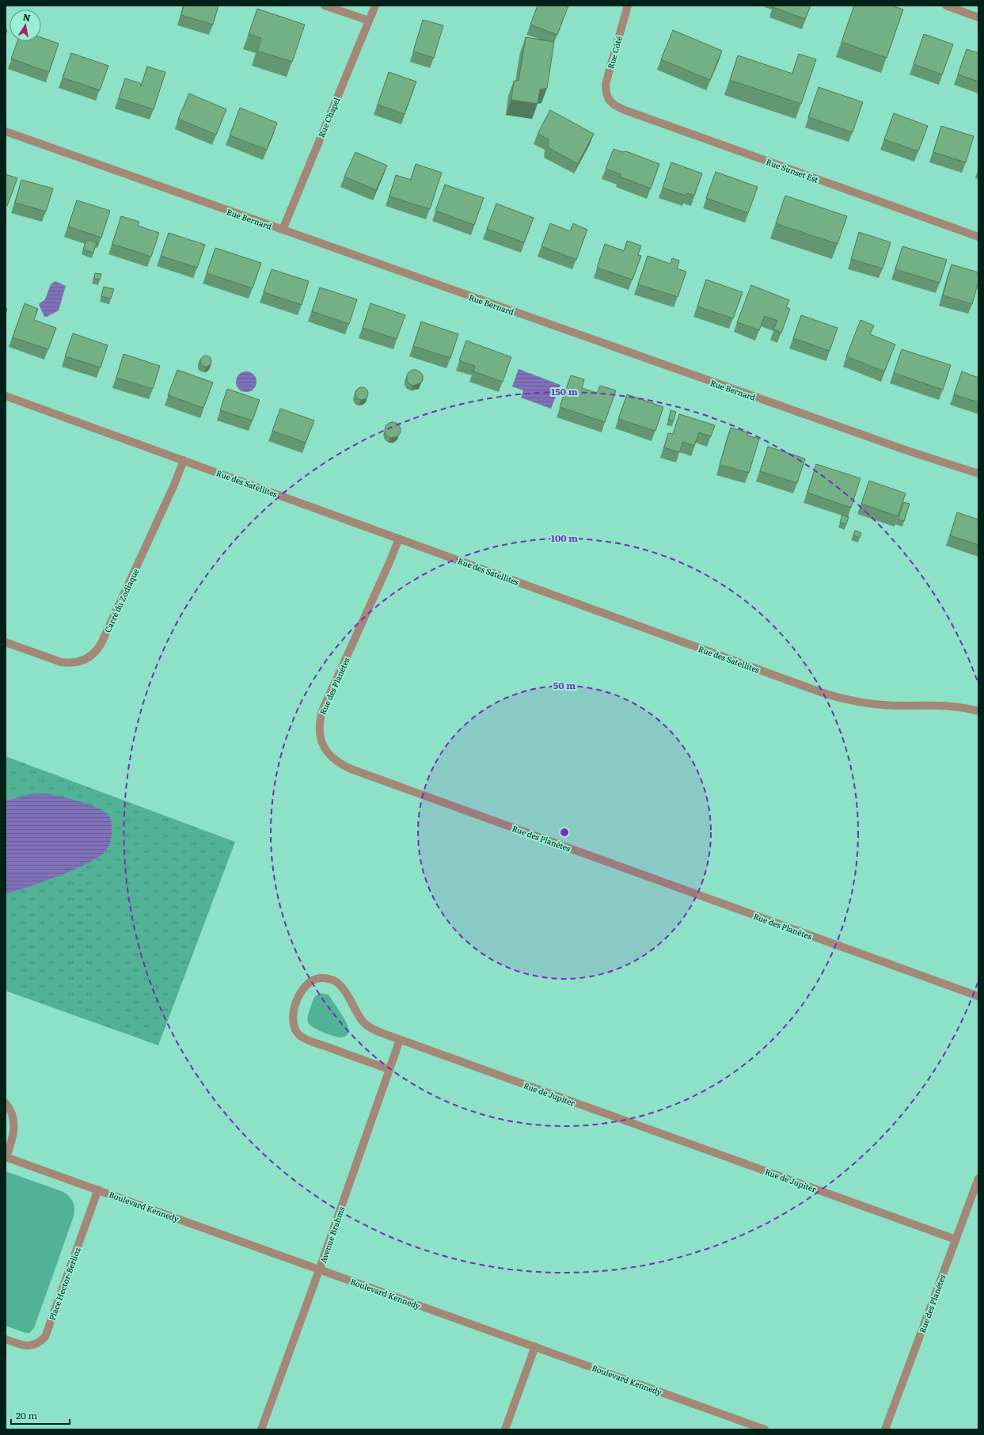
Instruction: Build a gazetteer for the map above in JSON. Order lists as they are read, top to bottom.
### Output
{
  "streets": {
    "street": [
      "Rue Côté",
      "Rue Chapel",
      "Rue Sunset Est",
      "Rue Bernard",
      "Rue des Satellites",
      "Carré du Zodiaque",
      "Rue des Planètes",
      "Rue de Jupiter",
      "Boulevard Kennedy",
      "Avenue Brahms",
      "Place Hector-Berlioz"
    ]
  },
  "crossings": [
    ["Rue Côté", "Rue Sunset Est"],
    ["Rue Chapel", "Rue Bernard"],
    ["Rue des Satellites", "Carré du Zodiaque"],
    ["Rue des Satellites", "Rue des Planètes"],
    ["Rue des Planètes", "Rue de Jupiter"],
    ["Rue de Jupiter", "Avenue Brahms"],
    ["Boulevard Kennedy", "Avenue Brahms"],
    ["Boulevard Kennedy", "Place Hector-Berlioz"]
  ],
  "scale_bar": "20 m",
  "north": "top",
  "rings": ["150 m", "100 m", "50 m"]
}
